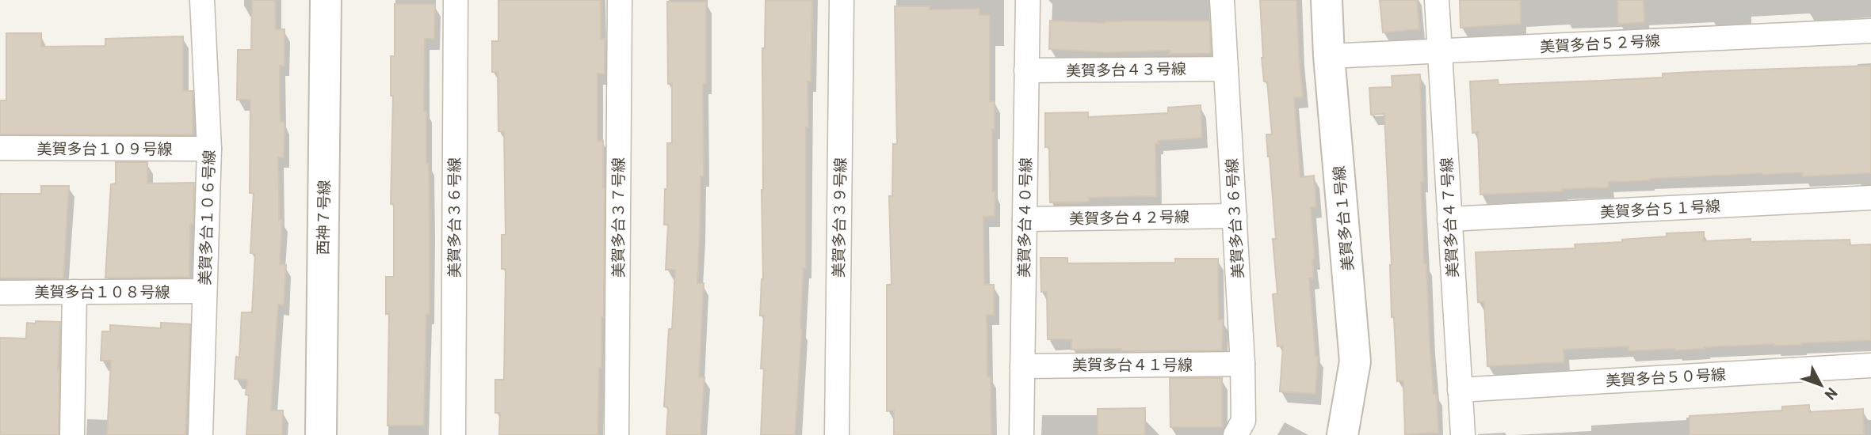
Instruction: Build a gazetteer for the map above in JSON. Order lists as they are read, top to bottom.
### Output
{
  "streets": {
    "street": [
      "美賀多台５２号線",
      "美賀多台４３号線",
      "美賀多台１０９号線",
      "美賀多台５１号線",
      "美賀多台１０６号線",
      "西神７号線",
      "美賀多台３６号線",
      "美賀多台３７号線",
      "美賀多台３９号線",
      "美賀多台４０号線",
      "美賀多台４２号線",
      "美賀多台４７号線",
      "美賀多台１号線",
      "美賀多台１０８号線",
      "美賀多台４１号線",
      "美賀多台５０号線"
    ]
  },
  "crossings": [
    ["美賀多台５２号線", "美賀多台４７号線"],
    ["美賀多台５２号線", "美賀多台１号線"],
    ["美賀多台４３号線", "美賀多台３６号線"],
    ["美賀多台４３号線", "美賀多台４０号線"],
    ["美賀多台１０９号線", "美賀多台１０６号線"],
    ["美賀多台５１号線", "美賀多台４７号線"],
    ["美賀多台１０６号線", "美賀多台１０８号線"],
    ["美賀多台３６号線", "美賀多台４２号線"],
    ["美賀多台３６号線", "美賀多台４１号線"],
    ["美賀多台４０号線", "美賀多台４２号線"],
    ["美賀多台４０号線", "美賀多台４１号線"],
    ["美賀多台４７号線", "美賀多台５０号線"]
  ],
  "north": "bottom right"
}
